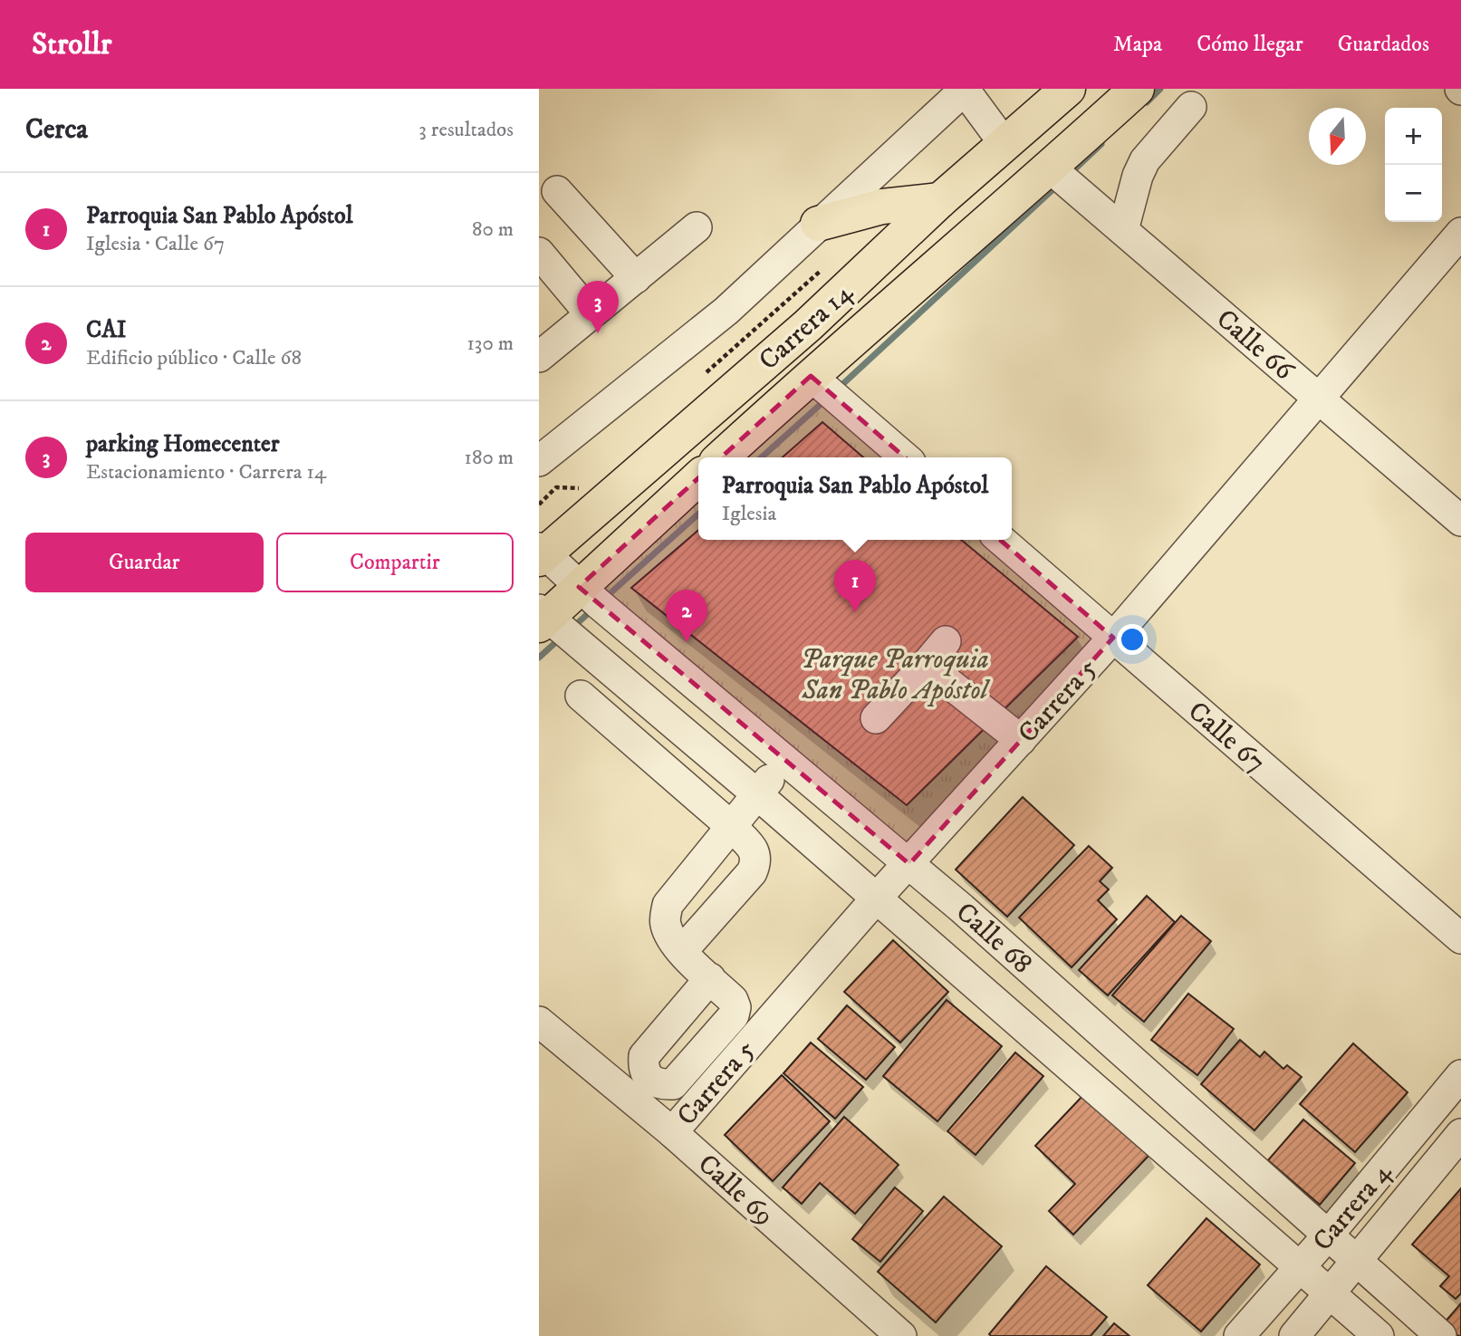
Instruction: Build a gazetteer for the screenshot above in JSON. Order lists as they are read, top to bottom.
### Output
{
  "streets": {
    "main road": ["Carrera 14"],
    "street": [
      "Calle 66",
      "Carrera 5",
      "Calle 67",
      "Calle 68",
      "Calle 69",
      "Carrera 4"
    ]
  },
  "crossings": [
    ["Carrera 14", "Calle 66"],
    ["Carrera 14", "Calle 68"],
    ["Calle 66", "Carrera 5"],
    ["Carrera 5", "Calle 67"],
    ["Carrera 5", "Calle 68"],
    ["Carrera 5", "Calle 69"],
    ["Calle 68", "Carrera 4"]
  ],
  "parks": ["Parque Parroquia San Pablo Apóstol"],
  "north": "bottom",
  "page": {
    "header": "Strollr",
    "nav": ["Mapa", "Cómo llegar", "Guardados"],
    "heading": ["Cerca", "3 resultados"],
    "map_buttons": ["+", "−"],
    "list": [
      {
        "mark": "1",
        "name": "Parroquia San Pablo Apóstol",
        "note": "Iglesia · Calle 67",
        "value": "80 m"
      },
      {
        "mark": "2",
        "name": "CAI",
        "note": "Edificio público · Calle 68",
        "value": "130 m"
      },
      {
        "mark": "3",
        "name": "parking Homecenter",
        "note": "Estacionamiento · Carrera 14",
        "value": "180 m"
      }
    ],
    "pins": ["3", "1", "2"],
    "popup": ["Parroquia San Pablo Apóstol", "Iglesia"],
    "buttons": ["Guardar", "Compartir"]
  }
}
